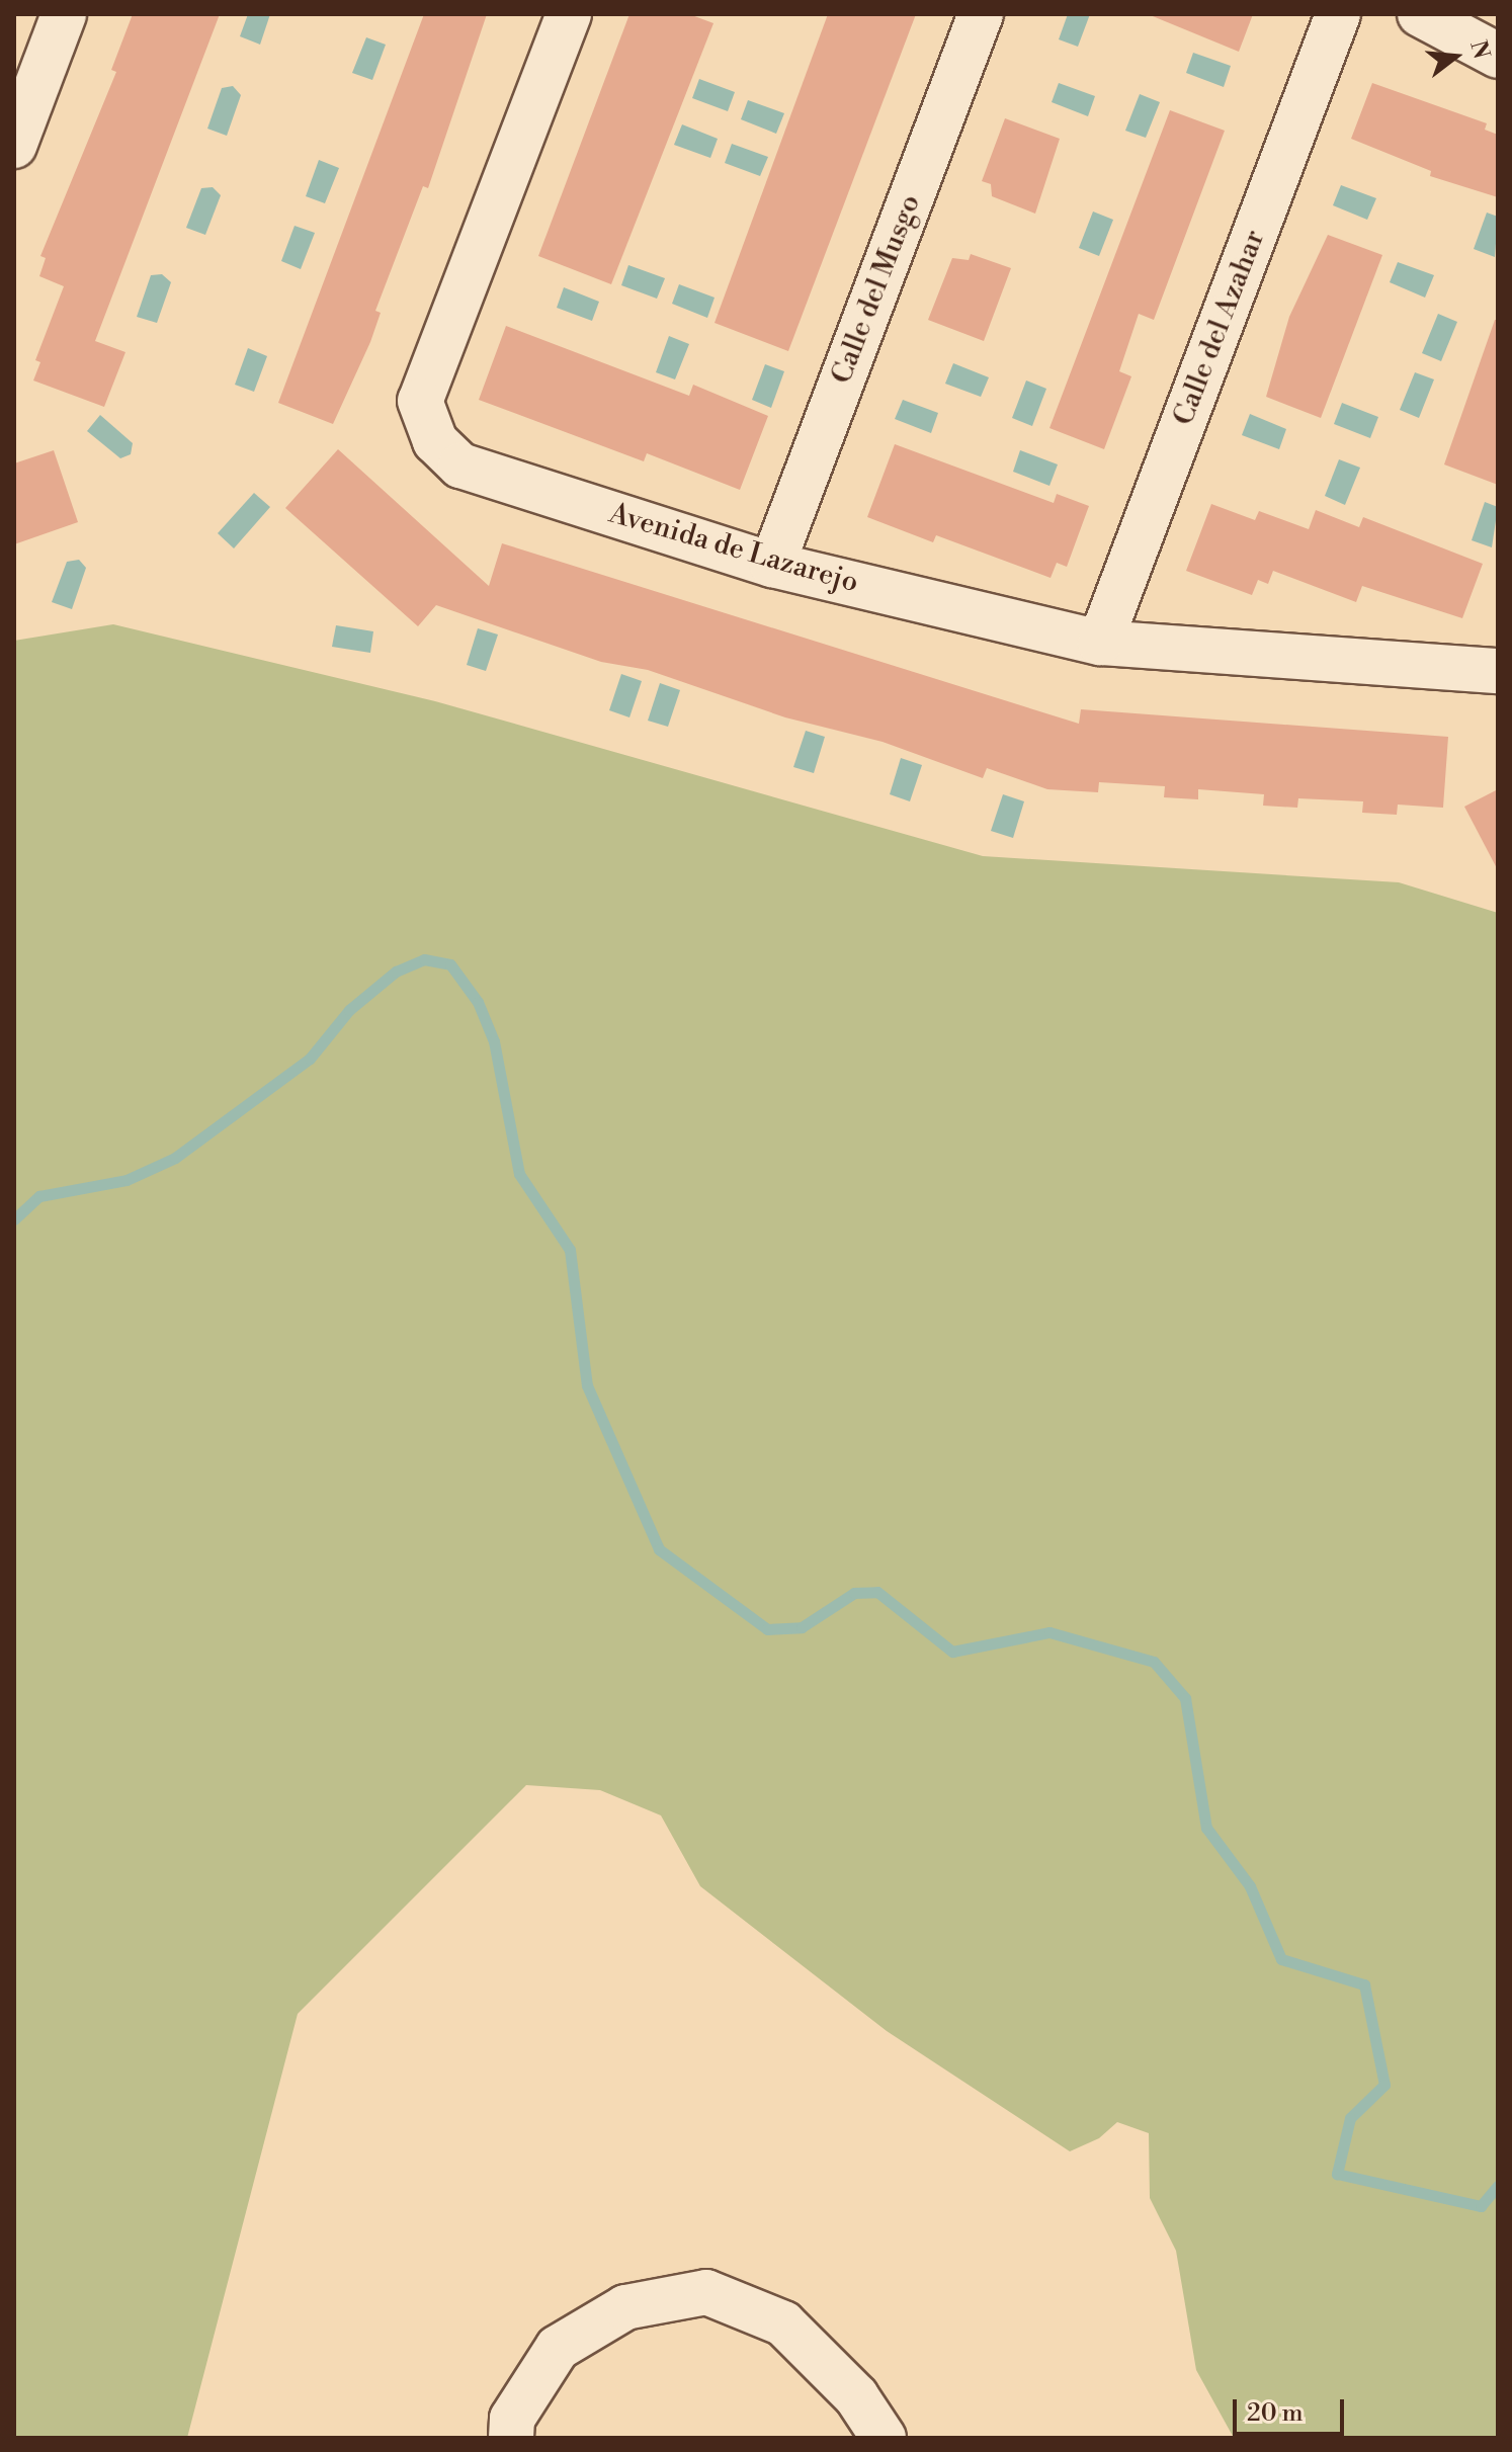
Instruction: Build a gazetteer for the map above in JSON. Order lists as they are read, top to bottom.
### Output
{
  "streets": {
    "street": ["Calle del Musgo", "Calle del Azahar", "Avenida de Lazarejo"]
  },
  "crossings": [
    ["Calle del Musgo", "Avenida de Lazarejo"],
    ["Calle del Azahar", "Avenida de Lazarejo"]
  ],
  "scale_bar": "20 m",
  "north": "right"
}
